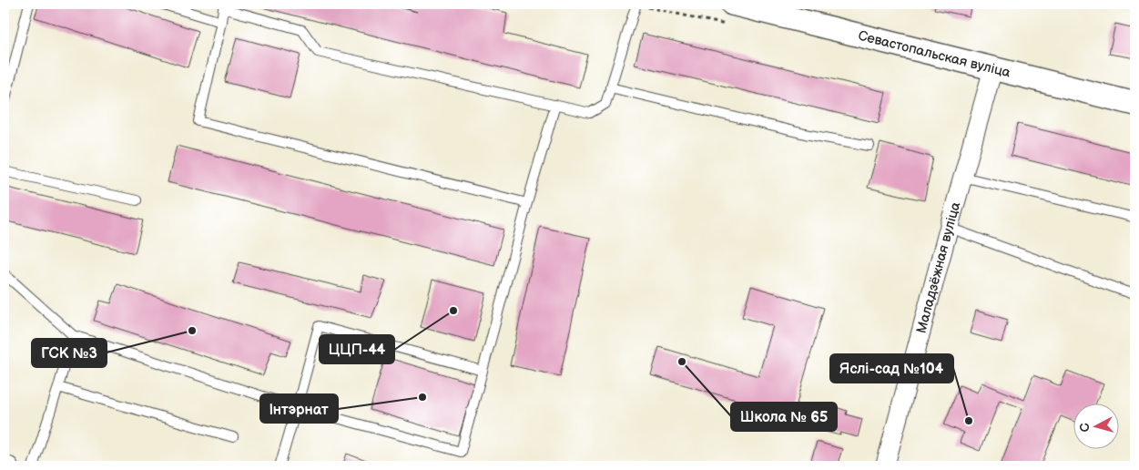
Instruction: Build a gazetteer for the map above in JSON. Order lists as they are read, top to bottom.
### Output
{
  "streets": {
    "street": ["Севастопальская вуліца", "Маладзёжная вуліца"]
  },
  "crossings": [
    ["Севастопальская вуліца", "Маладзёжная вуліца"]
  ],
  "places": [
    "ЦЦП-44",
    "ГСК №3",
    "Школа № 65",
    "Інтэрнат",
    "Яслі-сад №104"
  ],
  "north": "left"
}
